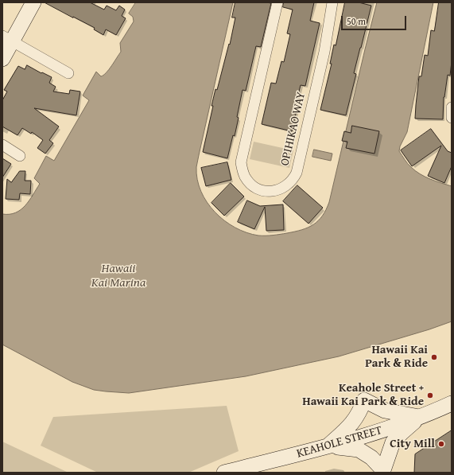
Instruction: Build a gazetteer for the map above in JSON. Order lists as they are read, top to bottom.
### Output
{
  "streets": {
    "main road": ["KEAHOLE STREET"],
    "street": ["OPIHIKAO WAY"]
  },
  "water": ["Hawaii Kai Marina"],
  "places": ["Hawaii Kai Park & Ride", "Keahole Street + Hawaii Kai Park & Ride", "City Mill"],
  "scale_bar": "50 m"
}
